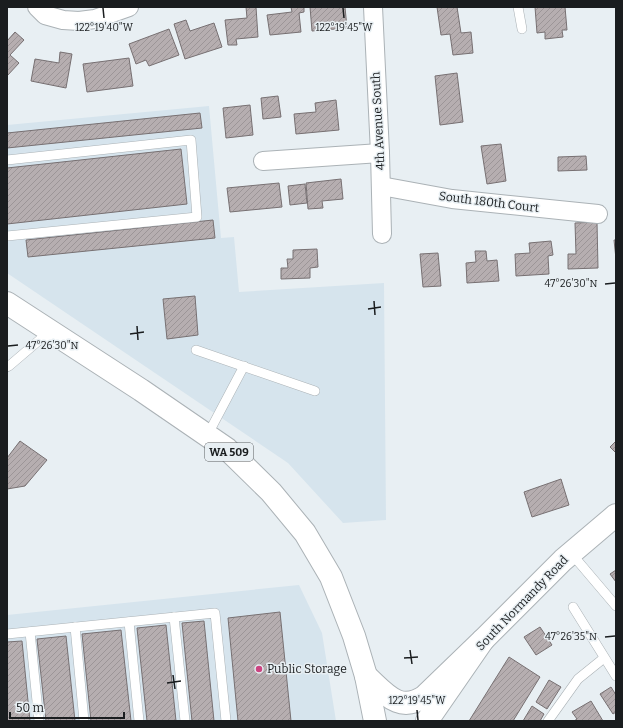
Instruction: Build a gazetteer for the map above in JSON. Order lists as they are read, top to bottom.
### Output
{
  "streets": {
    "main road": ["WA 509", "South Normandy Road"],
    "street": ["4th Avenue South", "South 180th Court"]
  },
  "crossings": [
    ["4th Avenue South", "South 180th Court"]
  ],
  "places": ["Public Storage"],
  "scale_bar": "50 m",
  "coordinates": [
    "122°19'40\"W",
    "122°19'45\"W",
    "47°26'30\"N",
    "47°26'35\"N"
  ]
}
